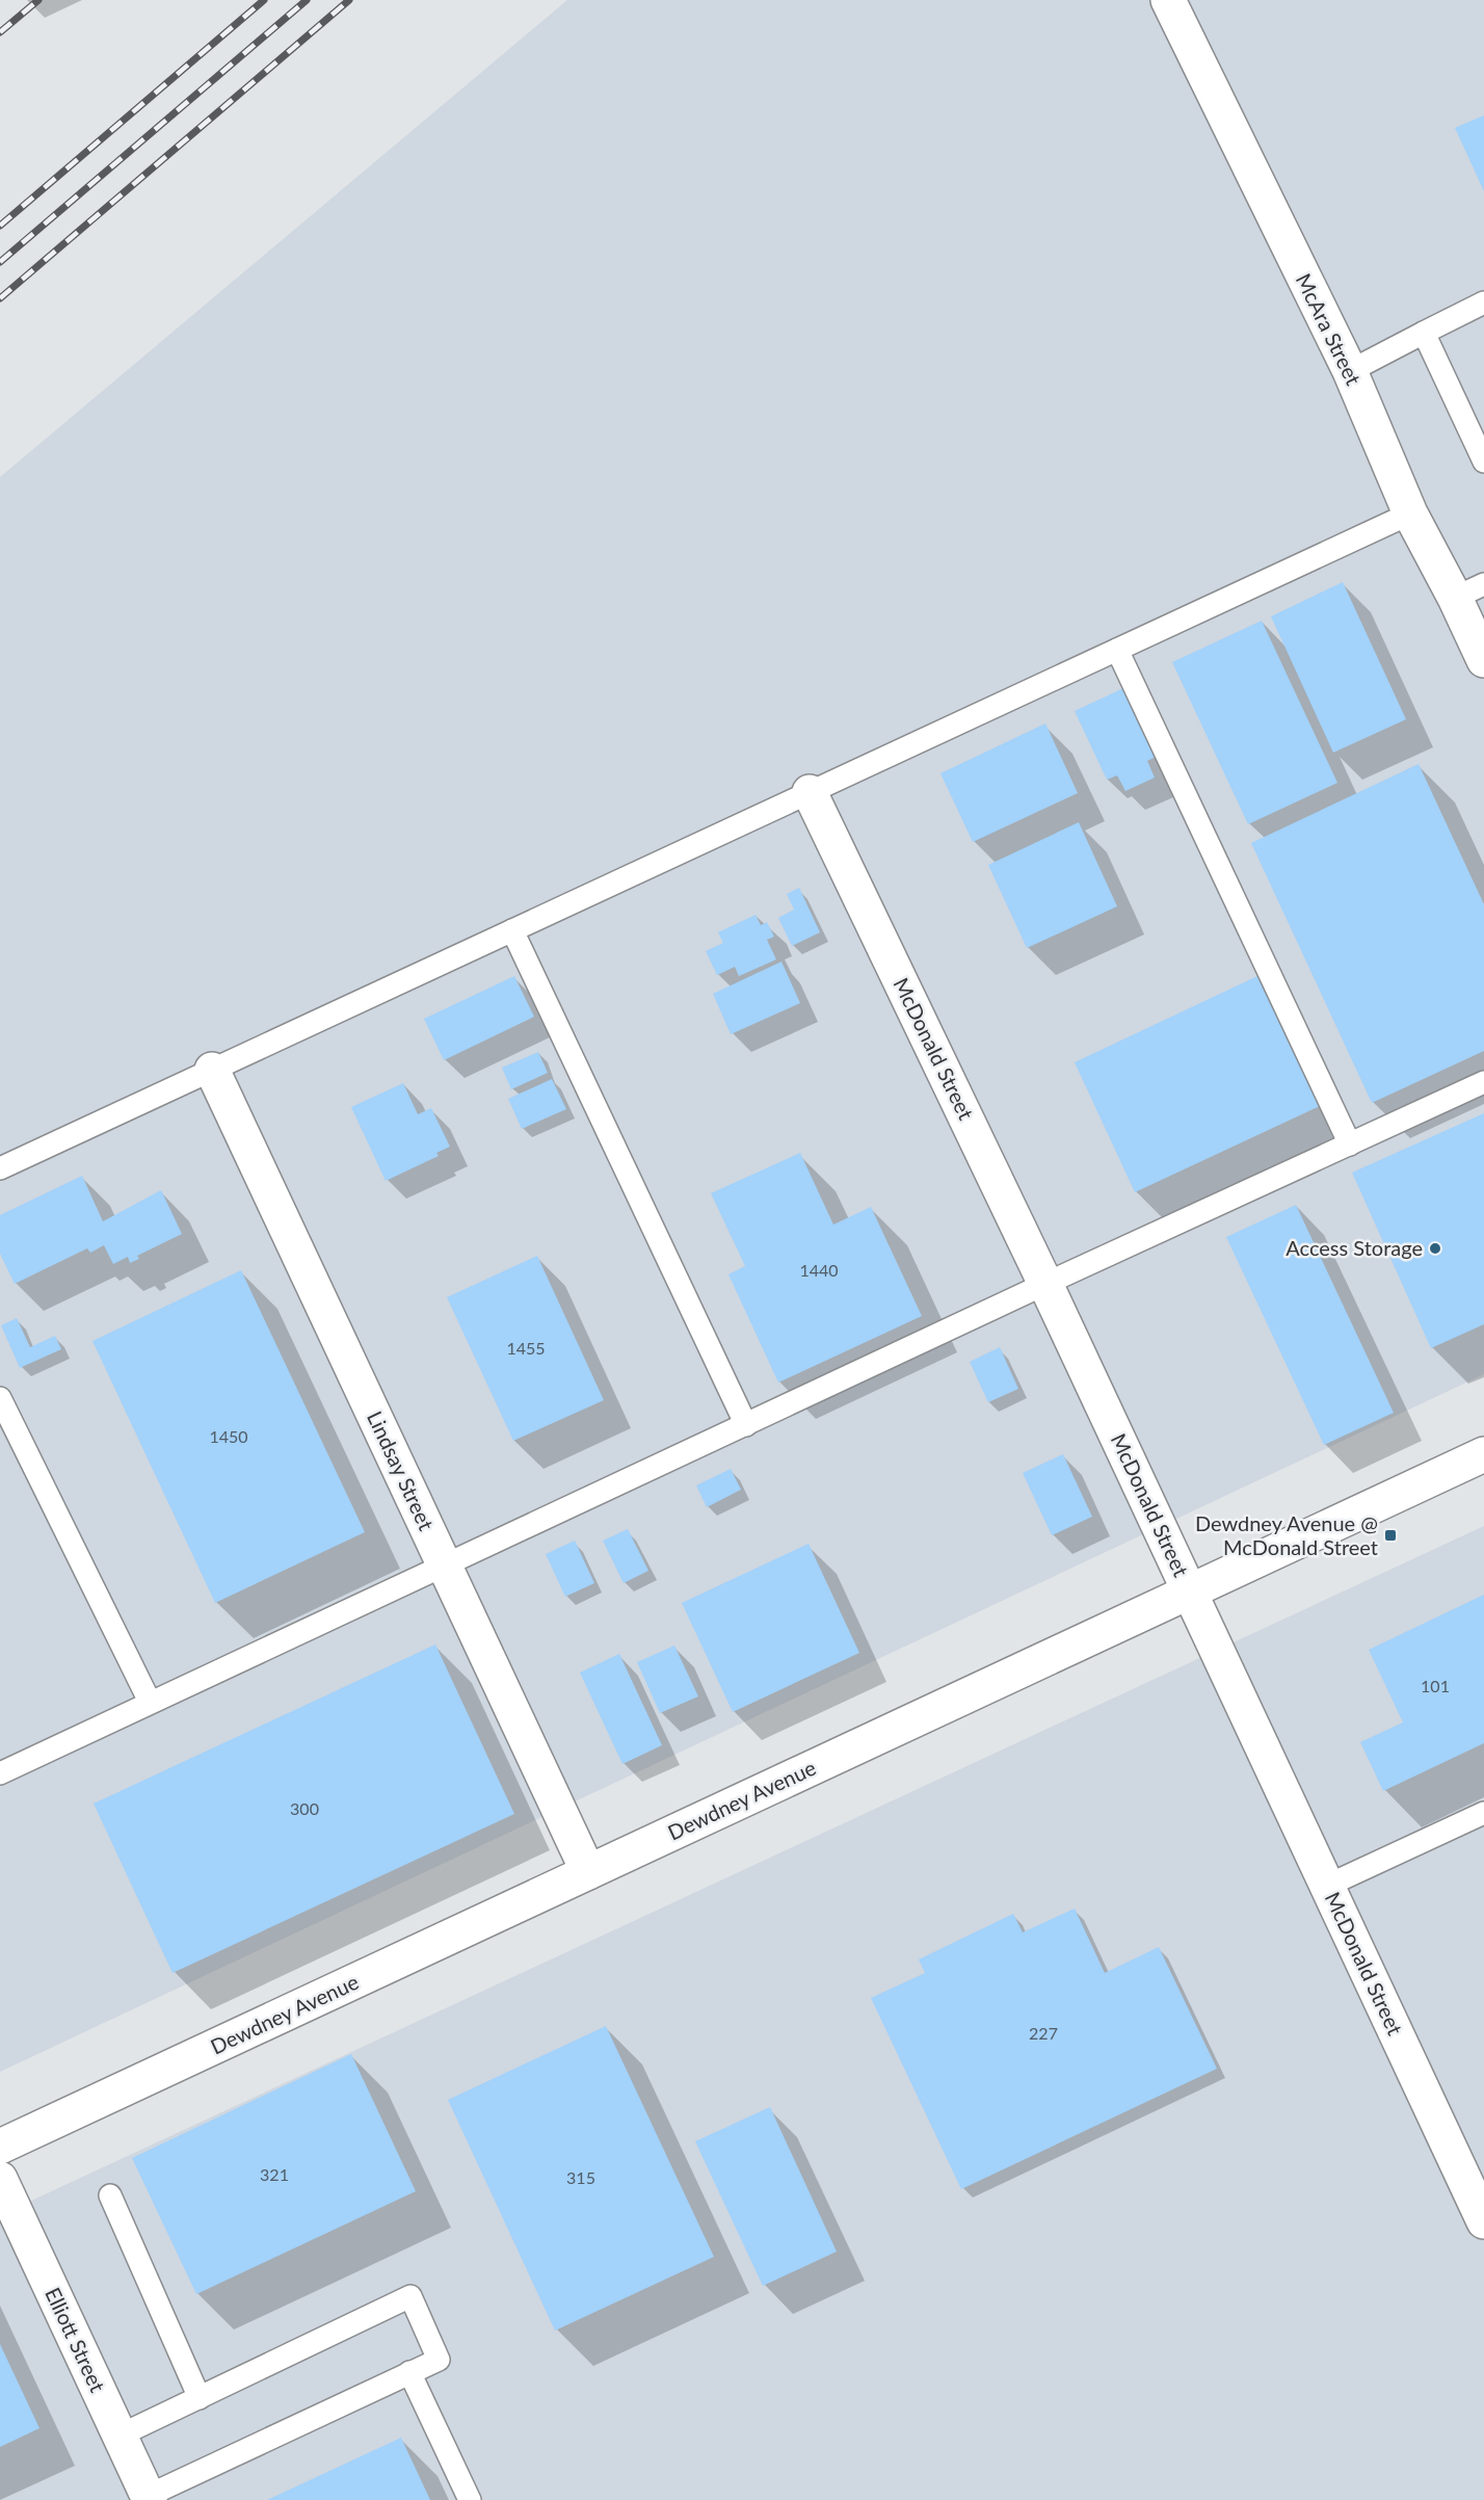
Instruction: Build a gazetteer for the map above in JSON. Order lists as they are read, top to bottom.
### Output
{
  "streets": {
    "street": [
      "McAra Street",
      "McDonald Street",
      "Lindsay Street",
      "Dewdney Avenue",
      "Elliott Street"
    ]
  },
  "crossings": [
    ["McDonald Street", "Dewdney Avenue"],
    ["Lindsay Street", "Dewdney Avenue"]
  ],
  "places": {
    "other": ["Access Storage"],
    "transit": ["Dewdney Avenue @ McDonald Street"]
  },
  "house_numbers": [
    "1440",
    "1455",
    "1450",
    "101",
    "300",
    "227",
    "321",
    "315"
  ]
}
